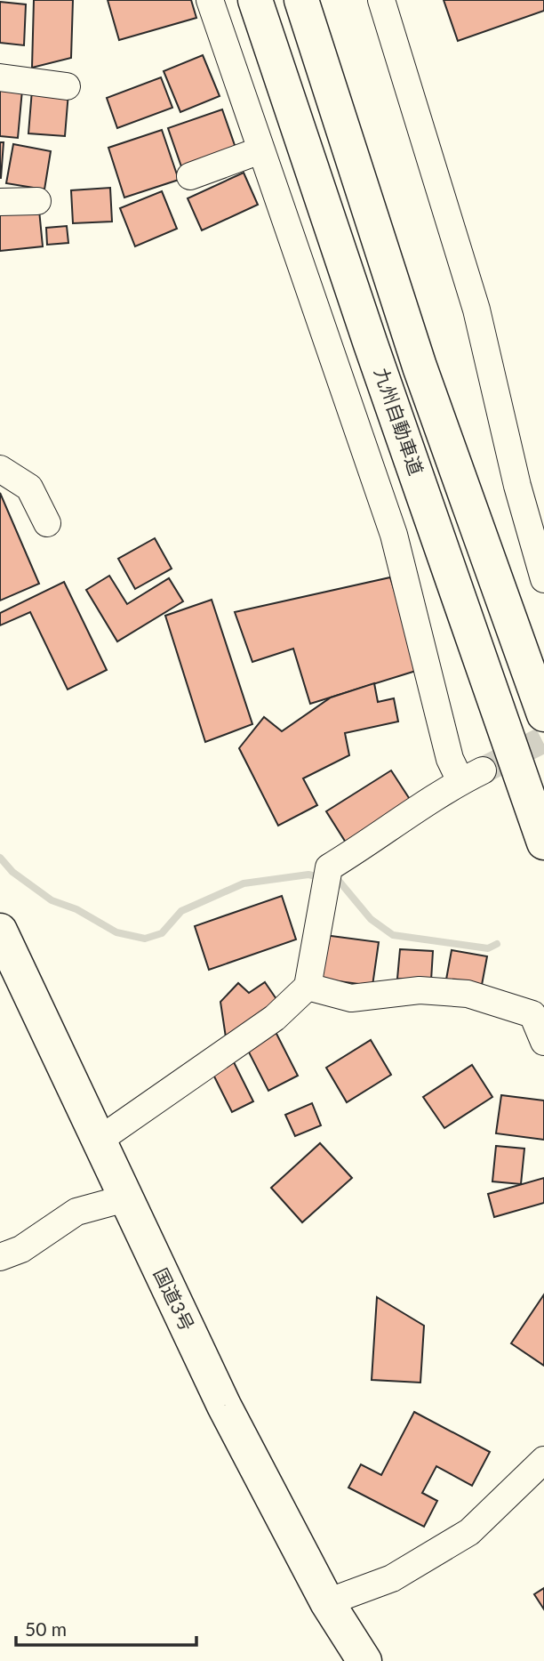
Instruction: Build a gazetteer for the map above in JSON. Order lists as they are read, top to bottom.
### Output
{
  "streets": {
    "highway": ["九州自動車道", "国道3号"]
  },
  "scale_bar": "50 m"
}
